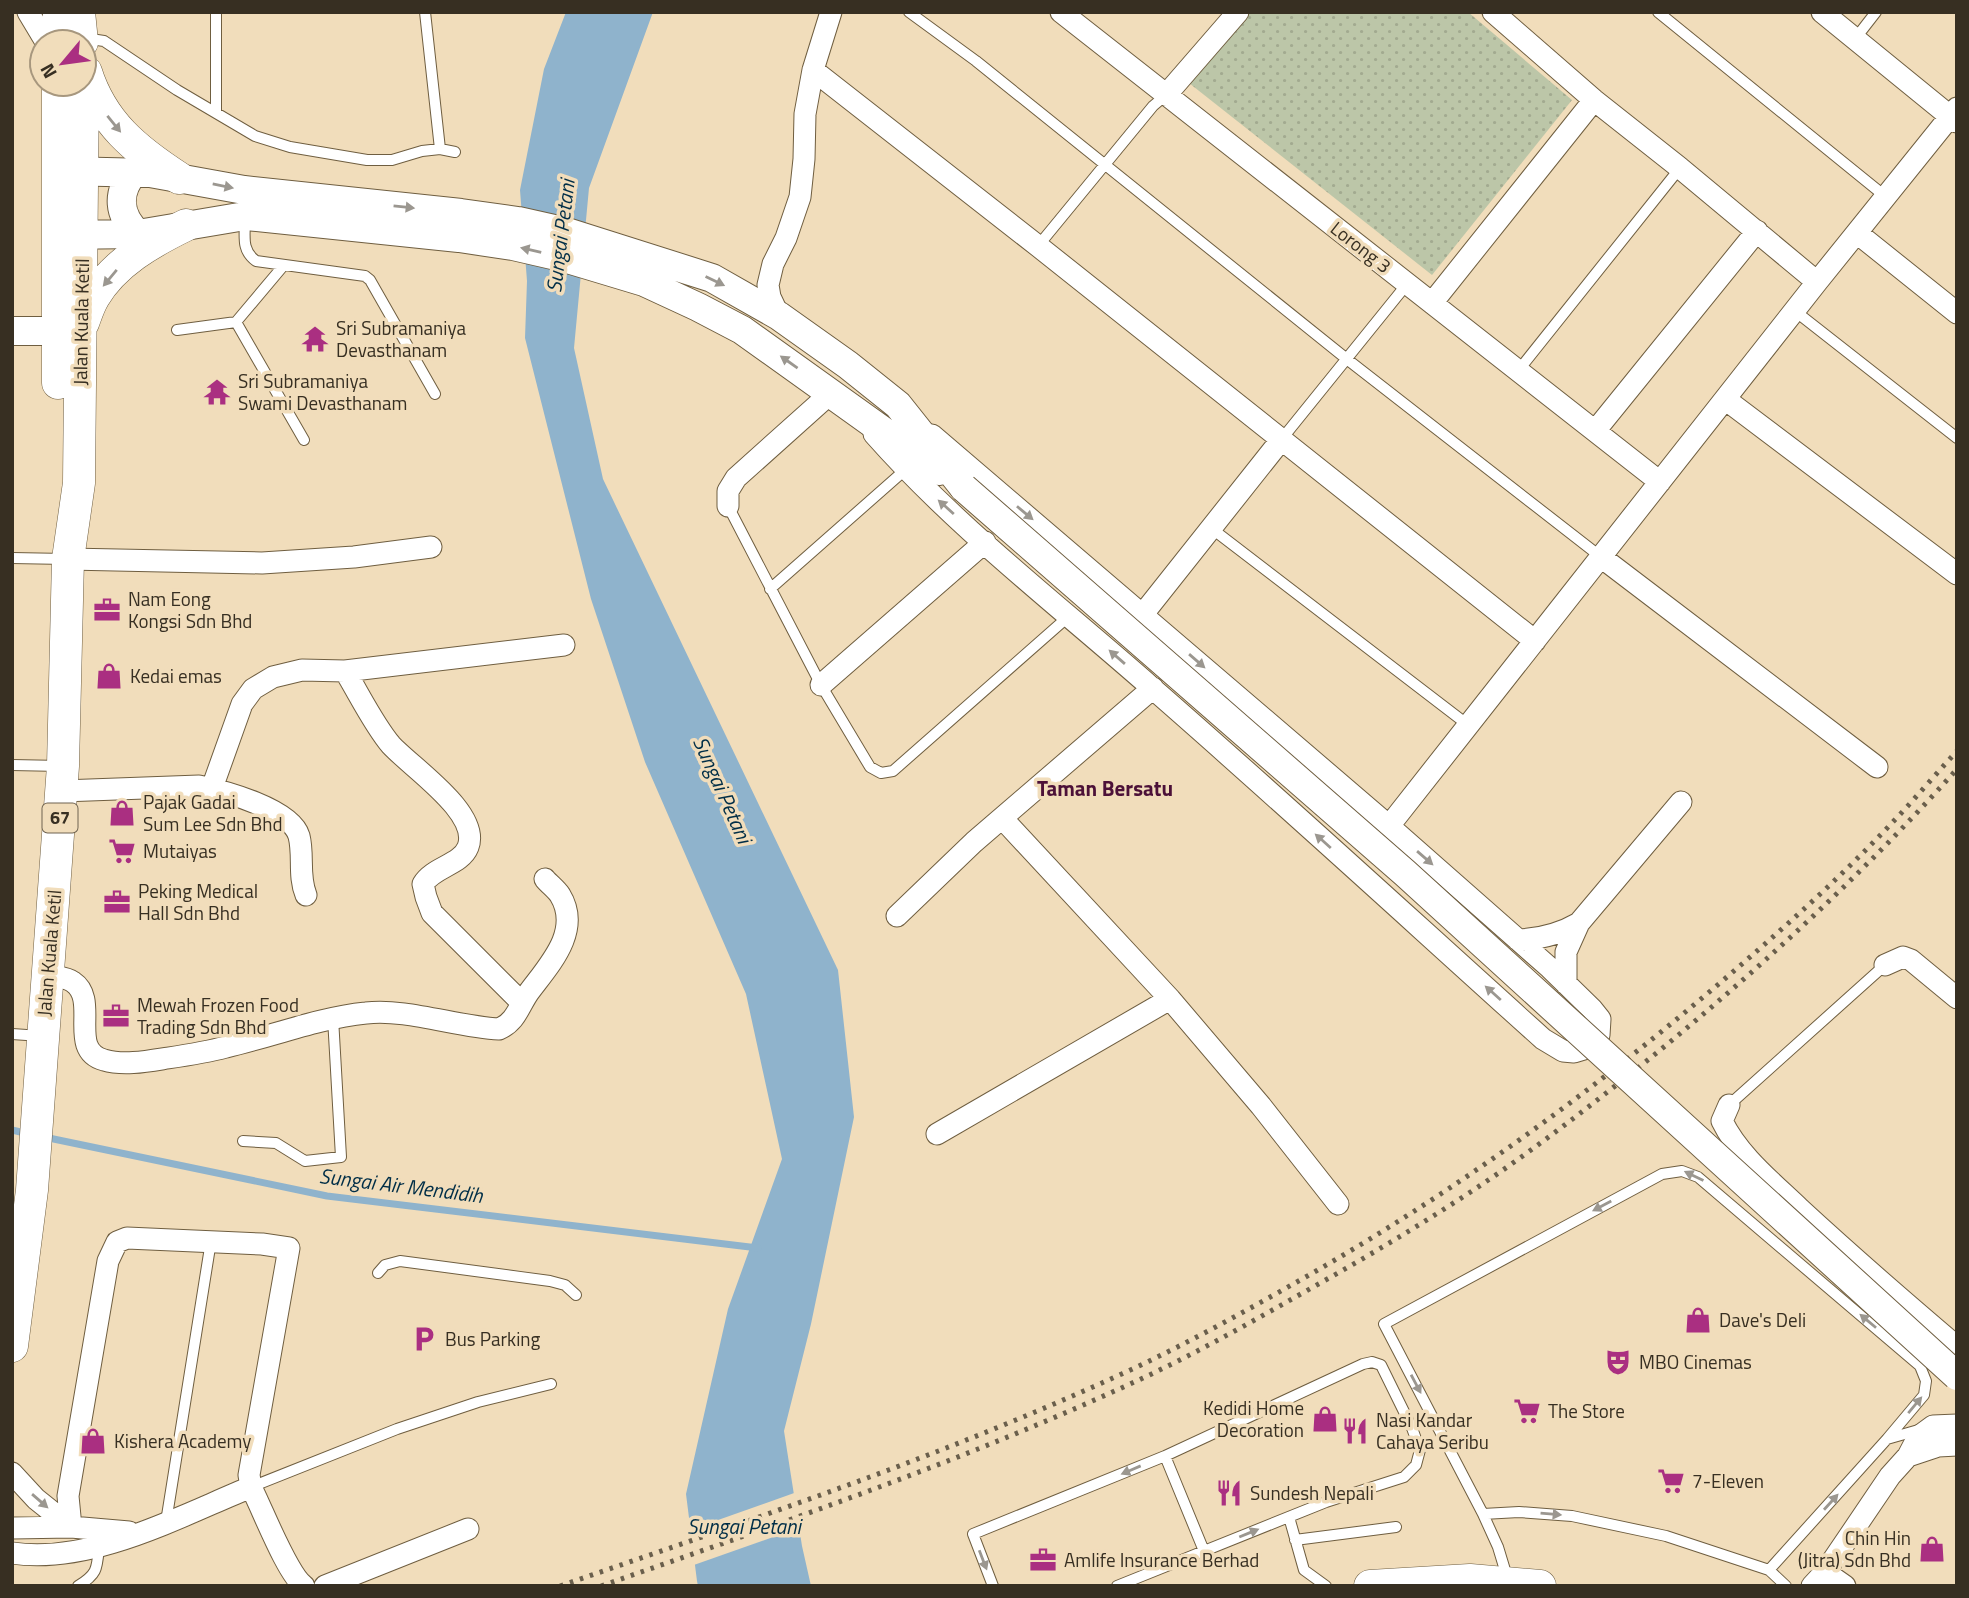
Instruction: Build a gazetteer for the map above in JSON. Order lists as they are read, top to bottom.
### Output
{
  "streets": {
    "main road": ["Jalan Kuala Ketil", "67"],
    "street": ["Lorong 3"]
  },
  "districts": ["Taman Bersatu"],
  "water": ["Sungai Petani", "Sungai Air Mendidih"],
  "places": {
    "temple": ["Sri Subramaniya Devasthanam", "Sri Subramaniya Swami Devasthanam"],
    "office": [
      "Nam Eong Kongsi Sdn Bhd",
      "Peking Medical Hall Sdn Bhd",
      "Mewah Frozen Food Trading Sdn Bhd",
      "Amlife Insurance Berhad"
    ],
    "shop": [
      "Kedai emas",
      "Pajak Gadai Sum Lee Sdn Bhd",
      "Dave's Deli",
      "Kedidi Home Decoration",
      "Kishera Academy",
      "Chin Hin (Jitra) Sdn Bhd"
    ],
    "supermarket": ["Mutaiyas", "The Store", "7-Eleven"],
    "parking": ["Bus Parking"],
    "theatre": ["MBO Cinemas"],
    "restaurant": ["Nasi Kandar Cahaya Seribu", "Sundesh Nepali"]
  },
  "north": "bottom left"
}
